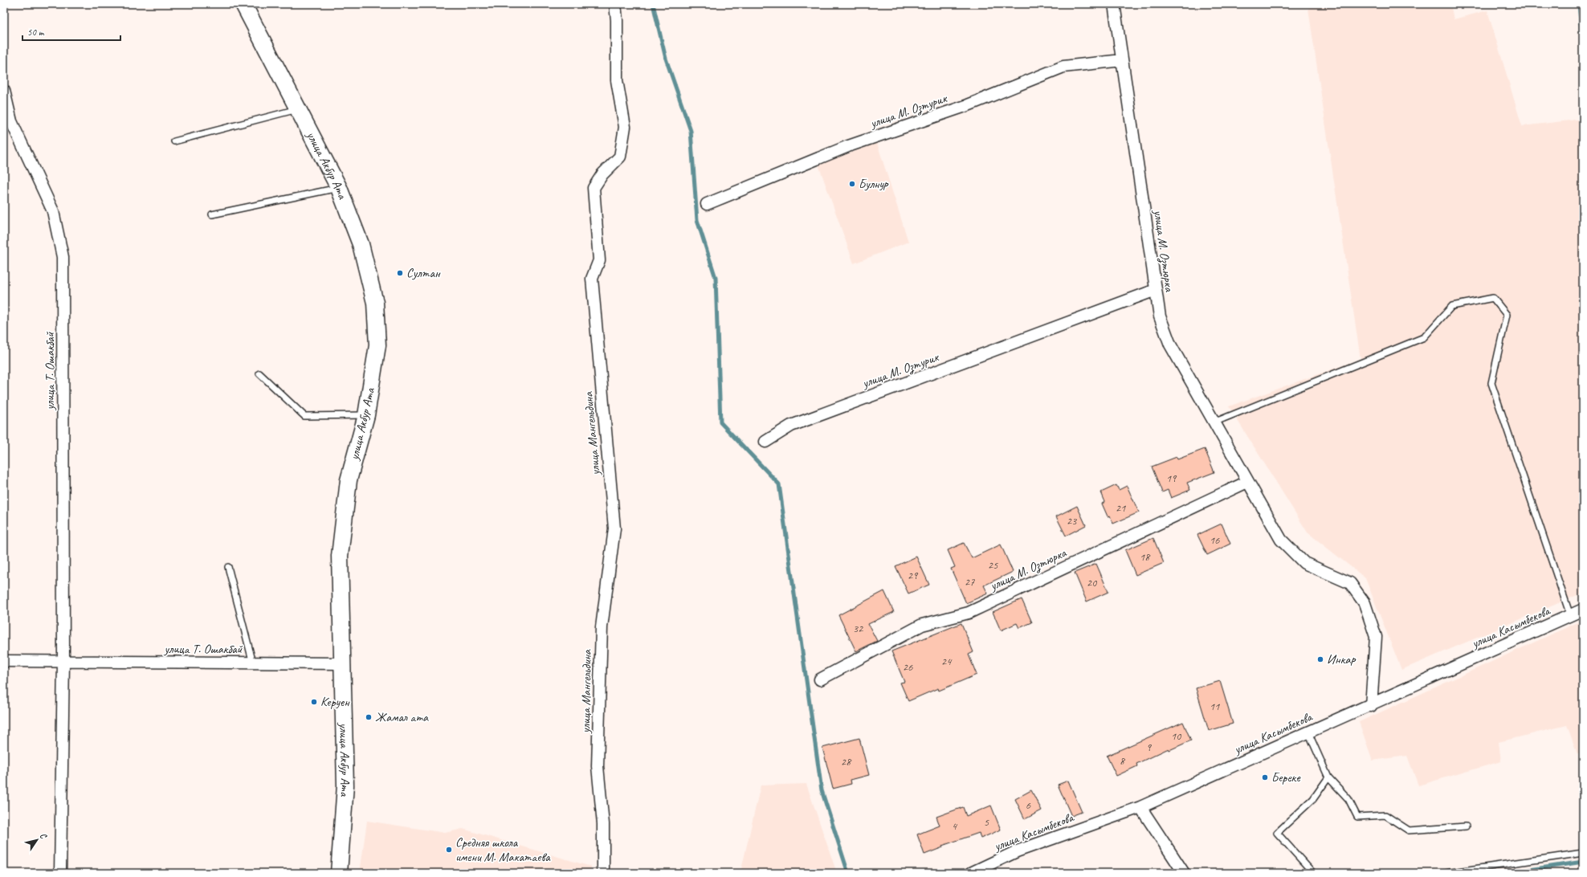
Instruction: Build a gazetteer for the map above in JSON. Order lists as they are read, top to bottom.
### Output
{
  "streets": {
    "main road": ["улица Акбур Ата"],
    "street": [
      "улица М. Озтурик",
      "улица М. Озтюрка",
      "улица Т. Ошакбай",
      "улица Мангельдина",
      "улица Касымбекова"
    ]
  },
  "crossings": [
    ["улица М. Озтурик", "улица М. Озтюрка"],
    ["улица Акбур Ата", "улица Т. Ошакбай"],
    ["улица М. Озтюрка", "улица Касымбекова"]
  ],
  "places": [
    "Булнур",
    "Султан",
    "Инкар",
    "Керуен",
    "Жамал ата",
    "Береке",
    "Средняя школа имени М. Макатаева"
  ],
  "house_numbers": [
    "19",
    "21",
    "23",
    "16",
    "18",
    "25",
    "29",
    "27",
    "20",
    "32",
    "24",
    "26",
    "11",
    "10",
    "9",
    "8",
    "28",
    "6",
    "5",
    "4"
  ],
  "scale_bar": "50 m",
  "north": "top right"
}
